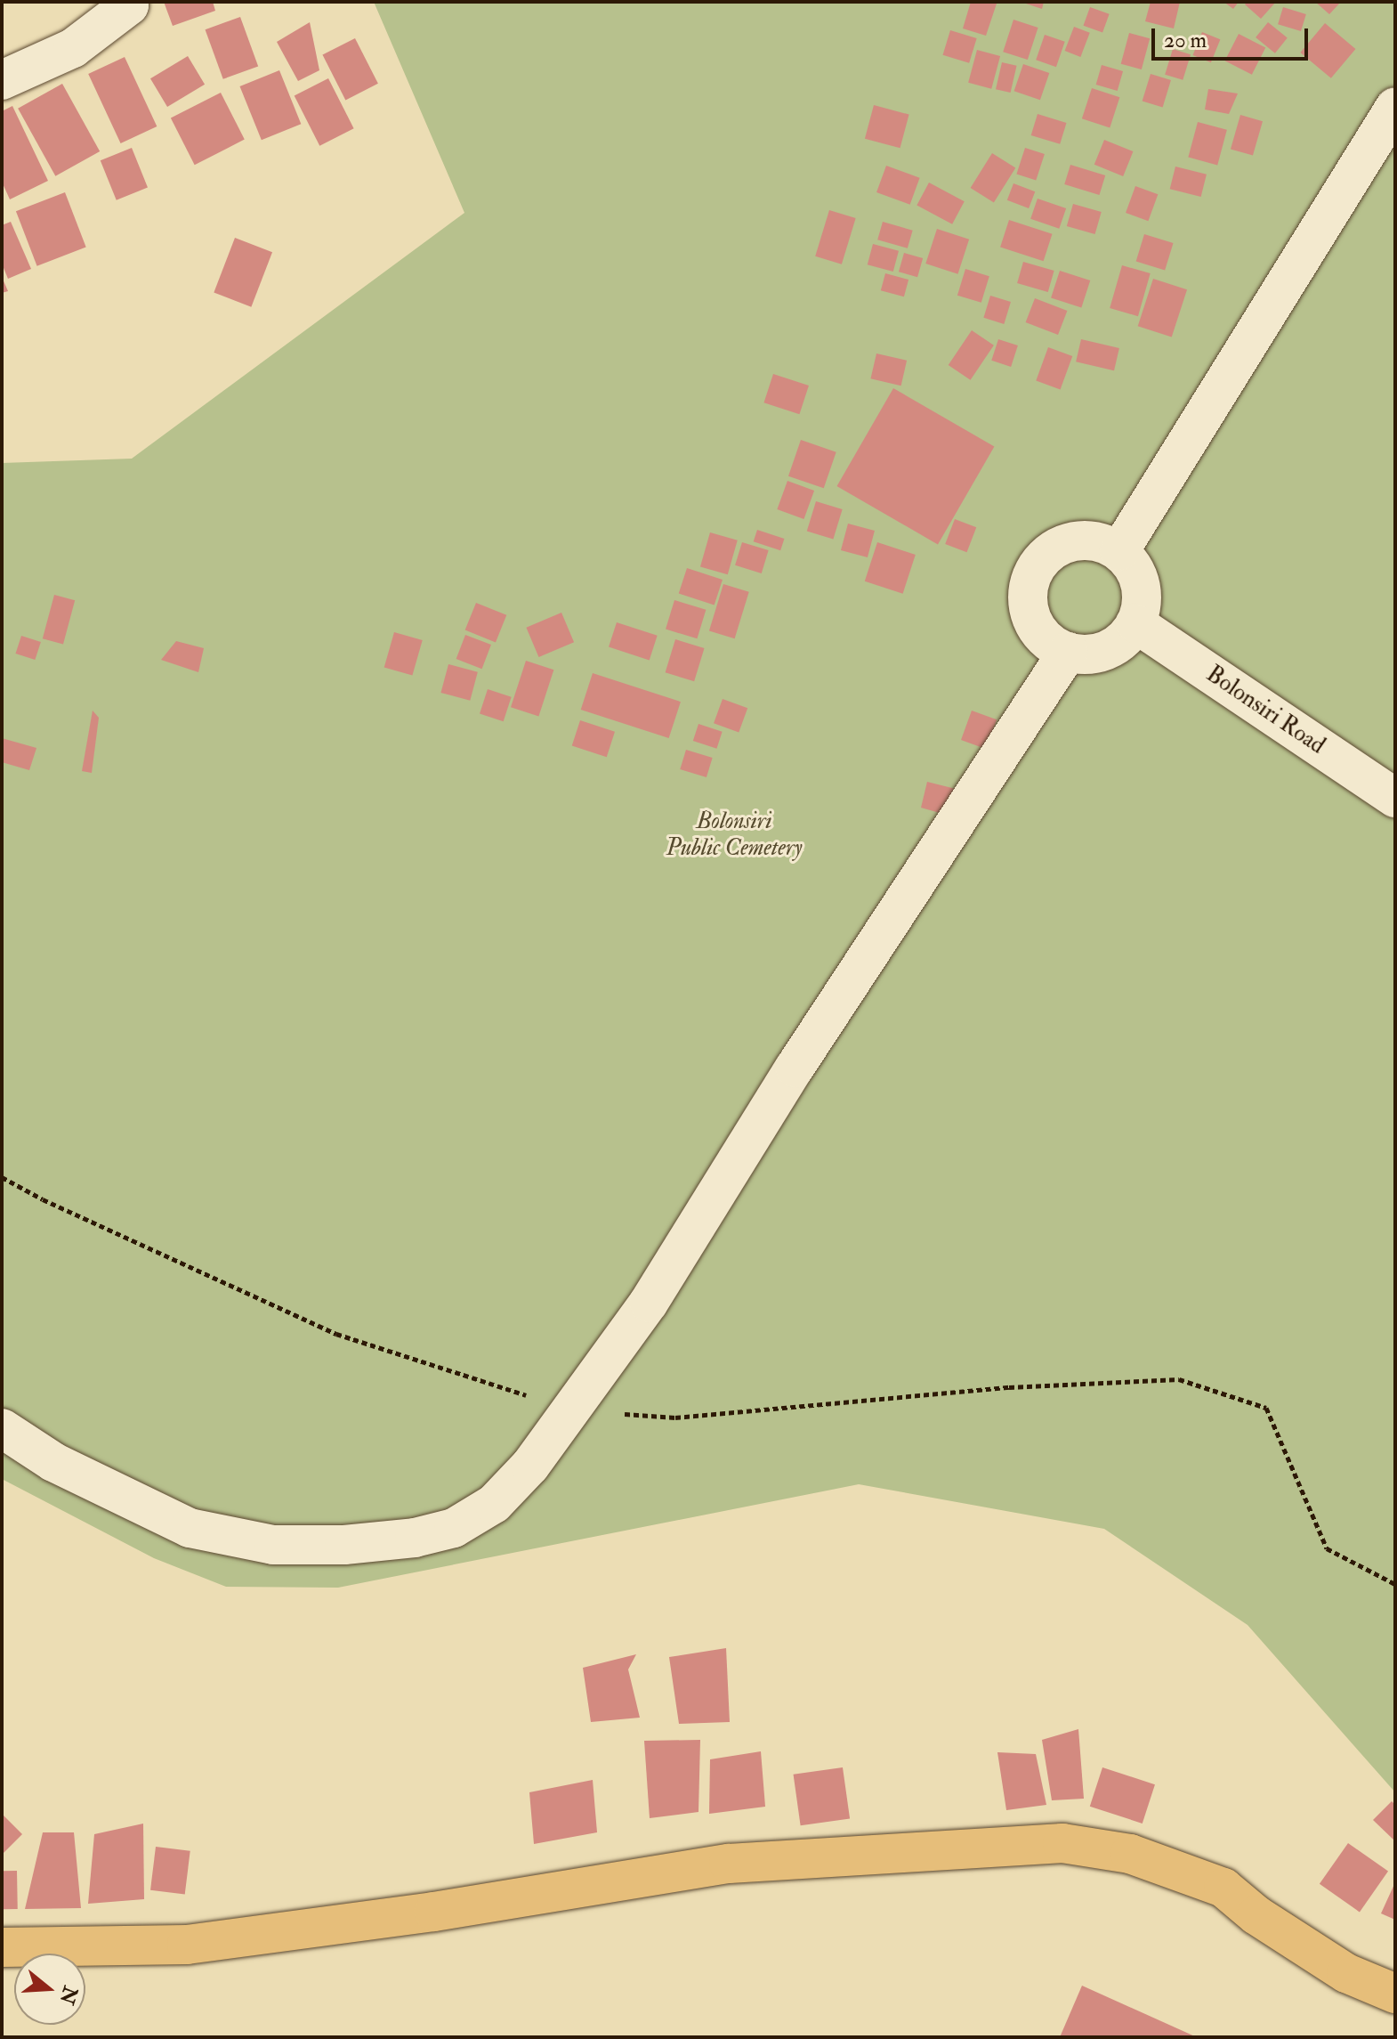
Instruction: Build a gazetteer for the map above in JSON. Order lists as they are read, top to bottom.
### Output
{
  "streets": {
    "street": ["Bolonsiri Road"]
  },
  "parks": ["Bolonsiri Public Cemetery"],
  "scale_bar": "20 m",
  "north": "right"
}
